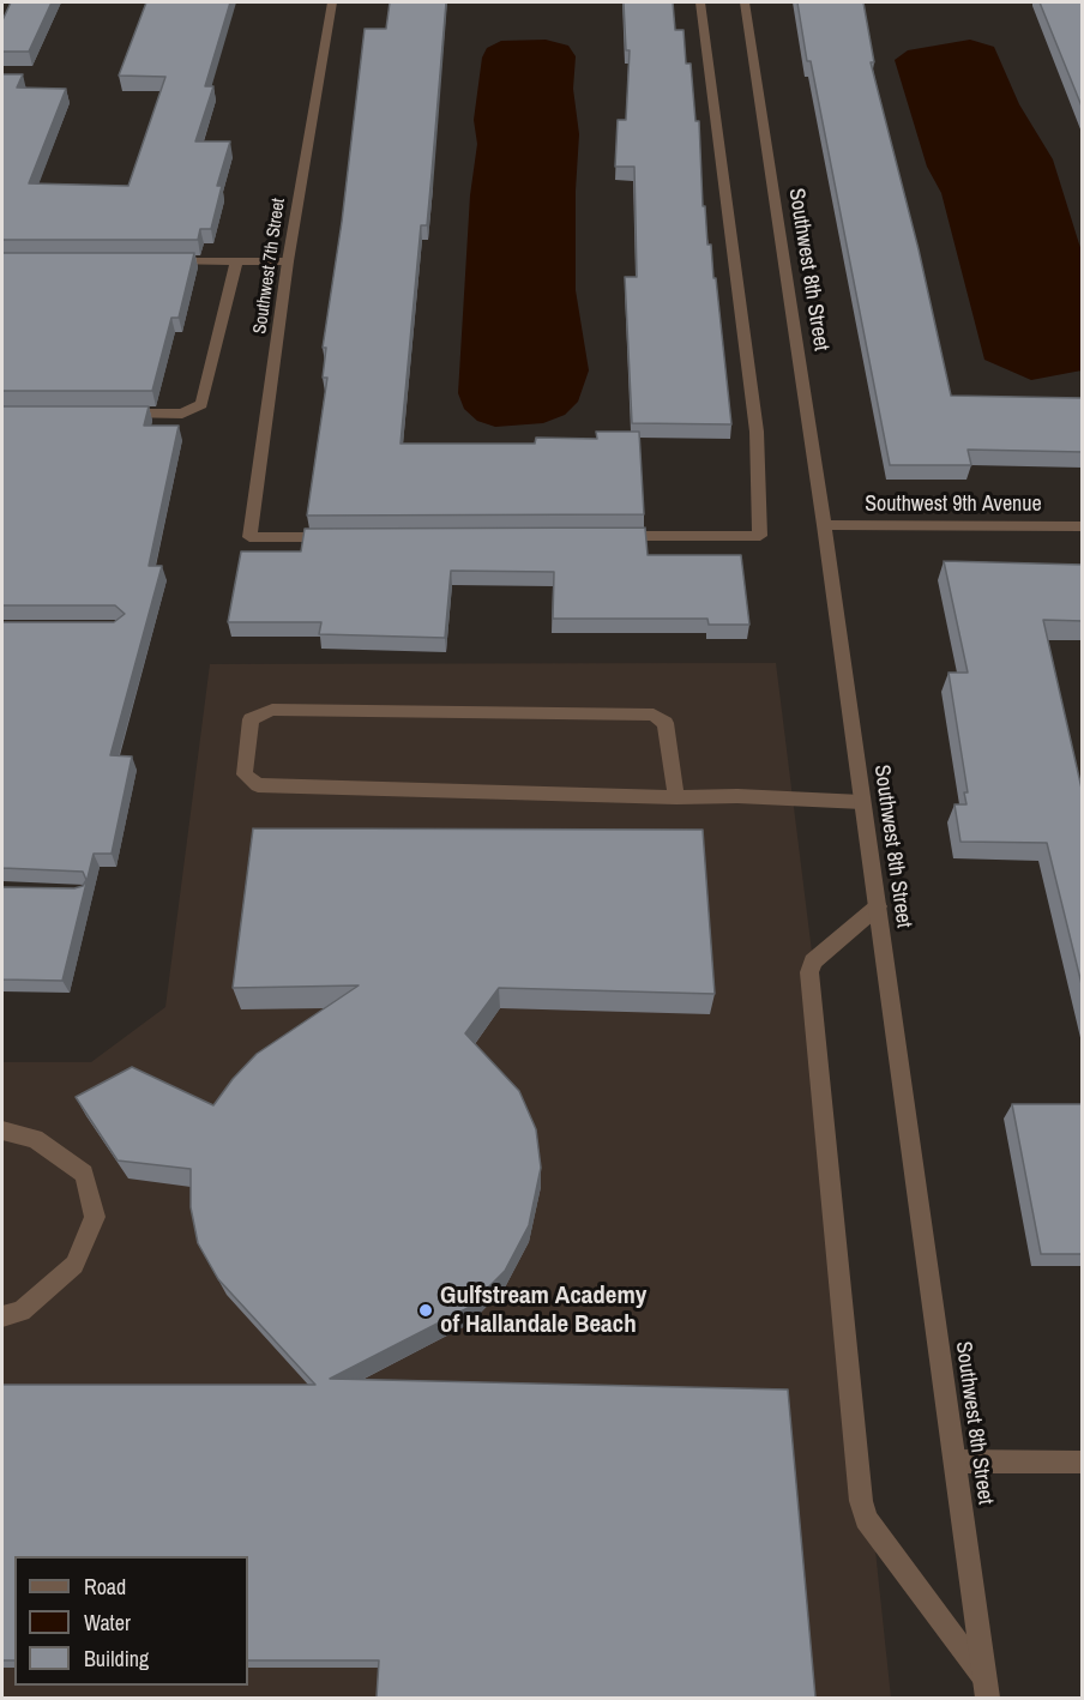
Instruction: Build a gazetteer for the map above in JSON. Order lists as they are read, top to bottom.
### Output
{
  "streets": {
    "street": ["Southwest 7th Street", "Southwest 8th Street", "Southwest 9th Avenue"]
  },
  "crossings": [
    ["Southwest 8th Street", "Southwest 9th Avenue"]
  ],
  "places": ["Gulfstream Academy of Hallandale Beach"],
  "legend": ["Road", "Water", "Building"]
}
